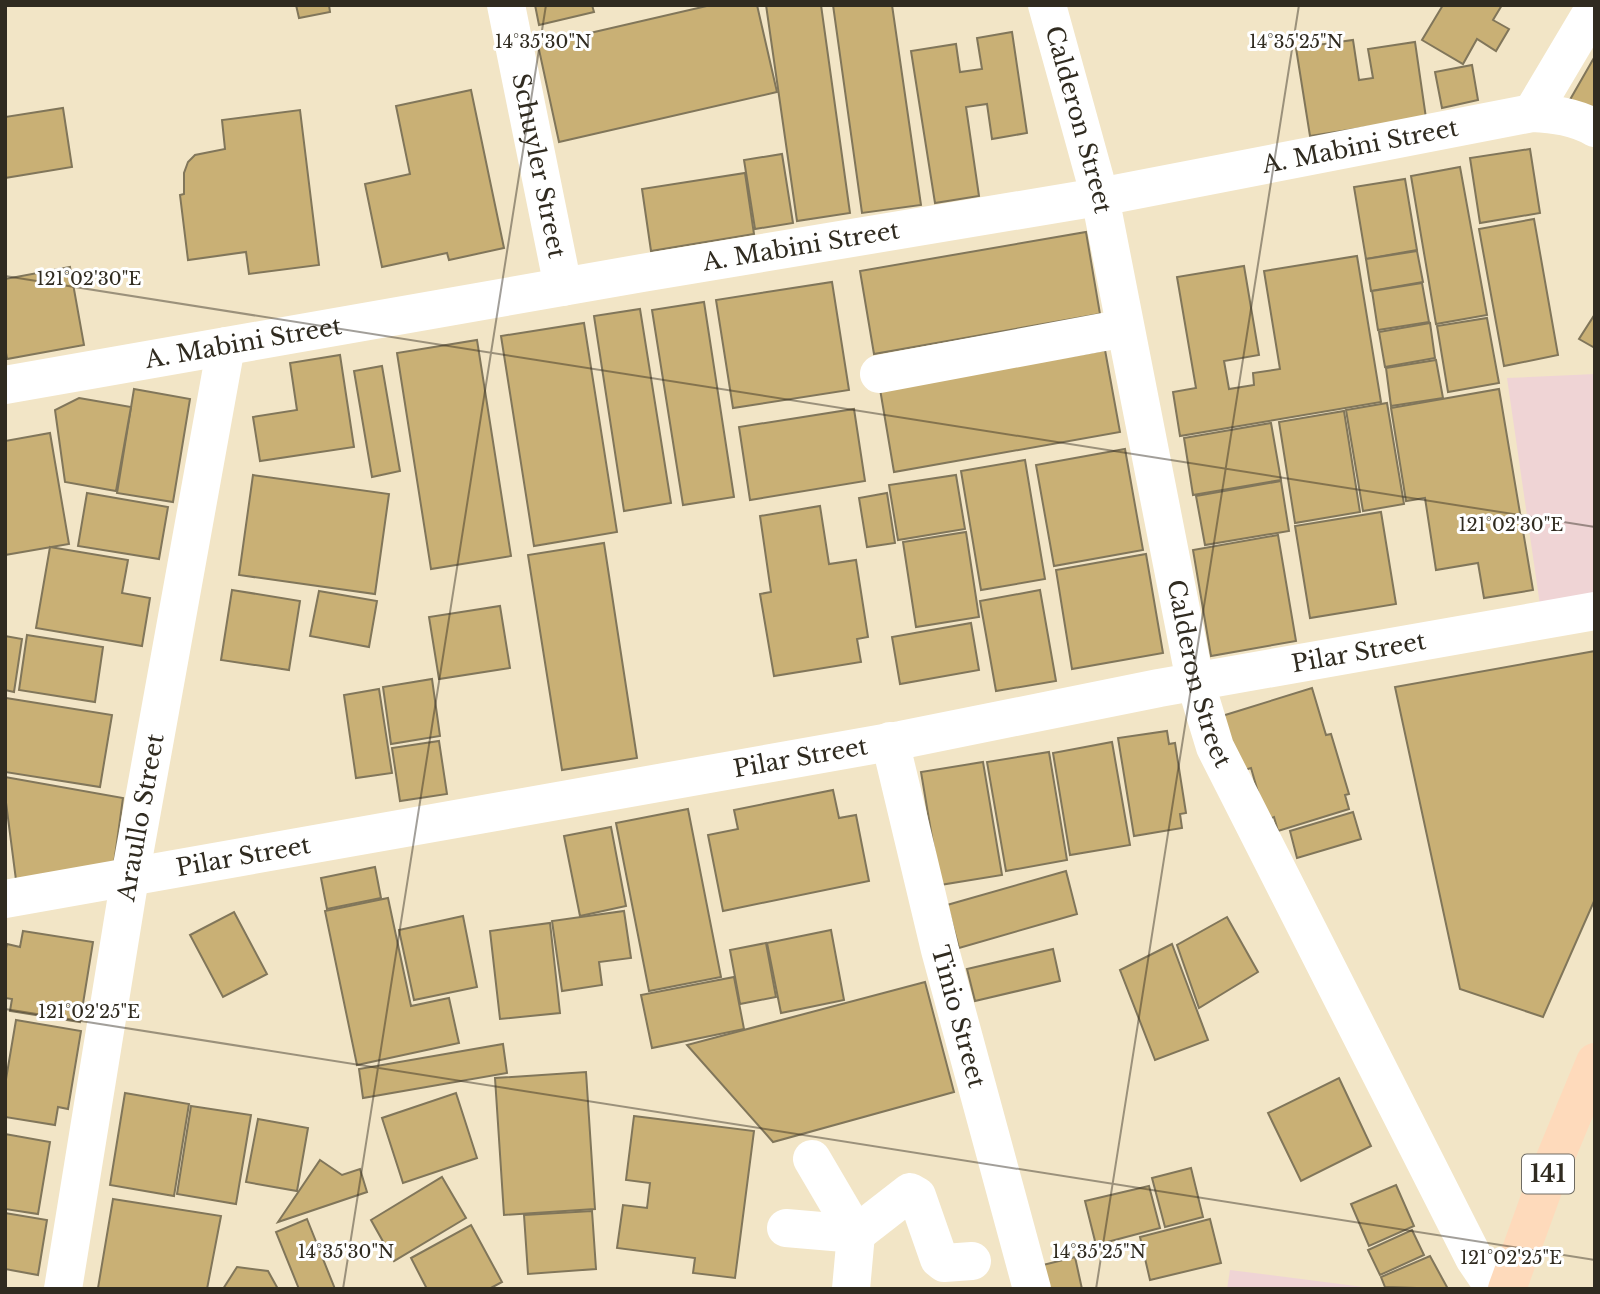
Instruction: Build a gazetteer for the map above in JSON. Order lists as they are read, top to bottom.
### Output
{
  "streets": {
    "main road": ["141"],
    "street": [
      "Calderon Street",
      "A. Mabini Street",
      "Schuyler Street",
      "Pilar Street",
      "Araullo Street",
      "Tinio Street"
    ]
  },
  "crossings": [
    ["Calderon Street", "A. Mabini Street"],
    ["Calderon Street", "Pilar Street"],
    ["A. Mabini Street", "Schuyler Street"],
    ["A. Mabini Street", "Araullo Street"],
    ["Pilar Street", "Araullo Street"],
    ["Pilar Street", "Tinio Street"]
  ],
  "coordinates": [
    "14°35'30\"N",
    "14°35'25\"N",
    "121°02'30\"E",
    "121°02'25\"E"
  ]
}
